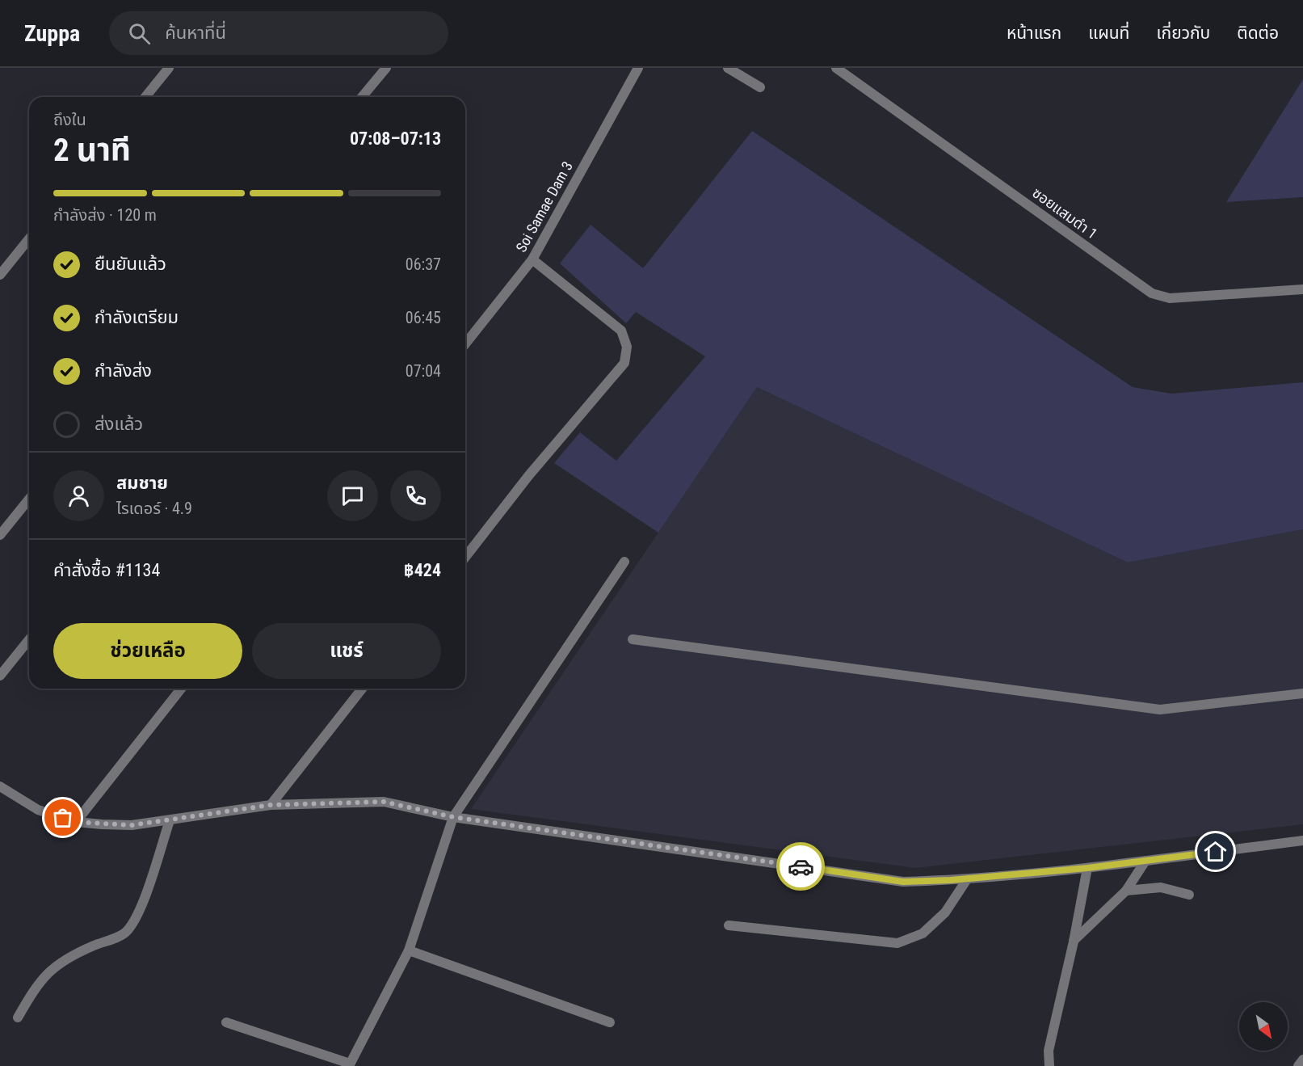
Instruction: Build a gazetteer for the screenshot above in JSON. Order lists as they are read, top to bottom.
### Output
{
  "streets": {
    "street": ["Soi Samae Dam 3", "ซอยแสมดำ 1"]
  },
  "north": "bottom right",
  "page": {
    "header": "Zuppa",
    "search": "ค้นหาที่นี่",
    "nav": [
      "หน้าแรก",
      "แผนที่",
      "เกี่ยวกับ",
      "ติดต่อ"
    ],
    "heading": ["2 นาที", "ถึงใน", "07:08–07:13"],
    "panel": [
      "สมชาย",
      "ไรเดอร์ · 4.9",
      "คำสั่งซื้อ #1134",
      "฿424"
    ],
    "bar": "กำลังส่ง · 120 m",
    "list": [
      ["ยืนยันแล้ว", "06:37"],
      ["กำลังเตรียม", "06:45"],
      ["กำลังส่ง", "07:04"],
      "ส่งแล้ว"
    ],
    "buttons": ["ช่วยเหลือ", "แชร์"]
  }
}
